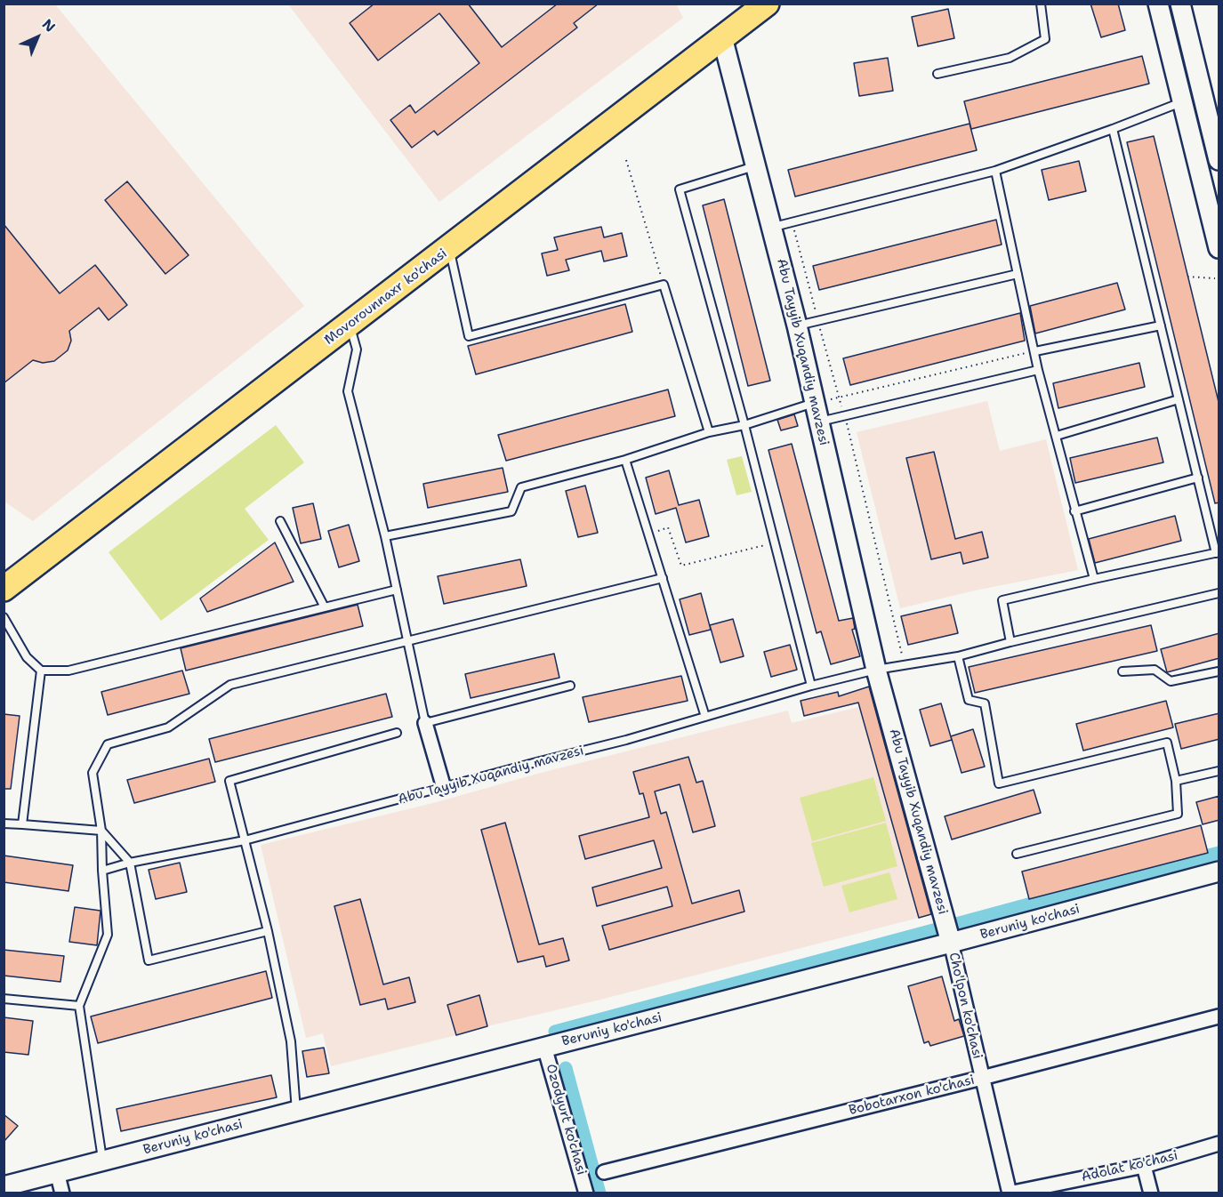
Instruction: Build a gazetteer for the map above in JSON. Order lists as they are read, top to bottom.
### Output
{
  "streets": {
    "highway": ["Movorounnaxr ko'chasi"],
    "main road": ["Abu Tayyib Xuqandiy mavzesi", "Beruniy ko'chasi"],
    "street": [
      "Cho'lpon ko'chasi",
      "Bobotarxon ko'chasi",
      "Ozodyurt ko'chasi",
      "Adolat ko'chasi"
    ]
  },
  "crossings": [
    ["Movorounnaxr ko'chasi", "Abu Tayyib Xuqandiy mavzesi"],
    ["Abu Tayyib Xuqandiy mavzesi", "Beruniy ko'chasi"],
    ["Abu Tayyib Xuqandiy mavzesi", "Cho'lpon ko'chasi"],
    ["Beruniy ko'chasi", "Cho'lpon ko'chasi"],
    ["Beruniy ko'chasi", "Ozodyurt ko'chasi"],
    ["Cho'lpon ko'chasi", "Bobotarxon ko'chasi"],
    ["Cho'lpon ko'chasi", "Adolat ko'chasi"]
  ],
  "north": "top right"
}
